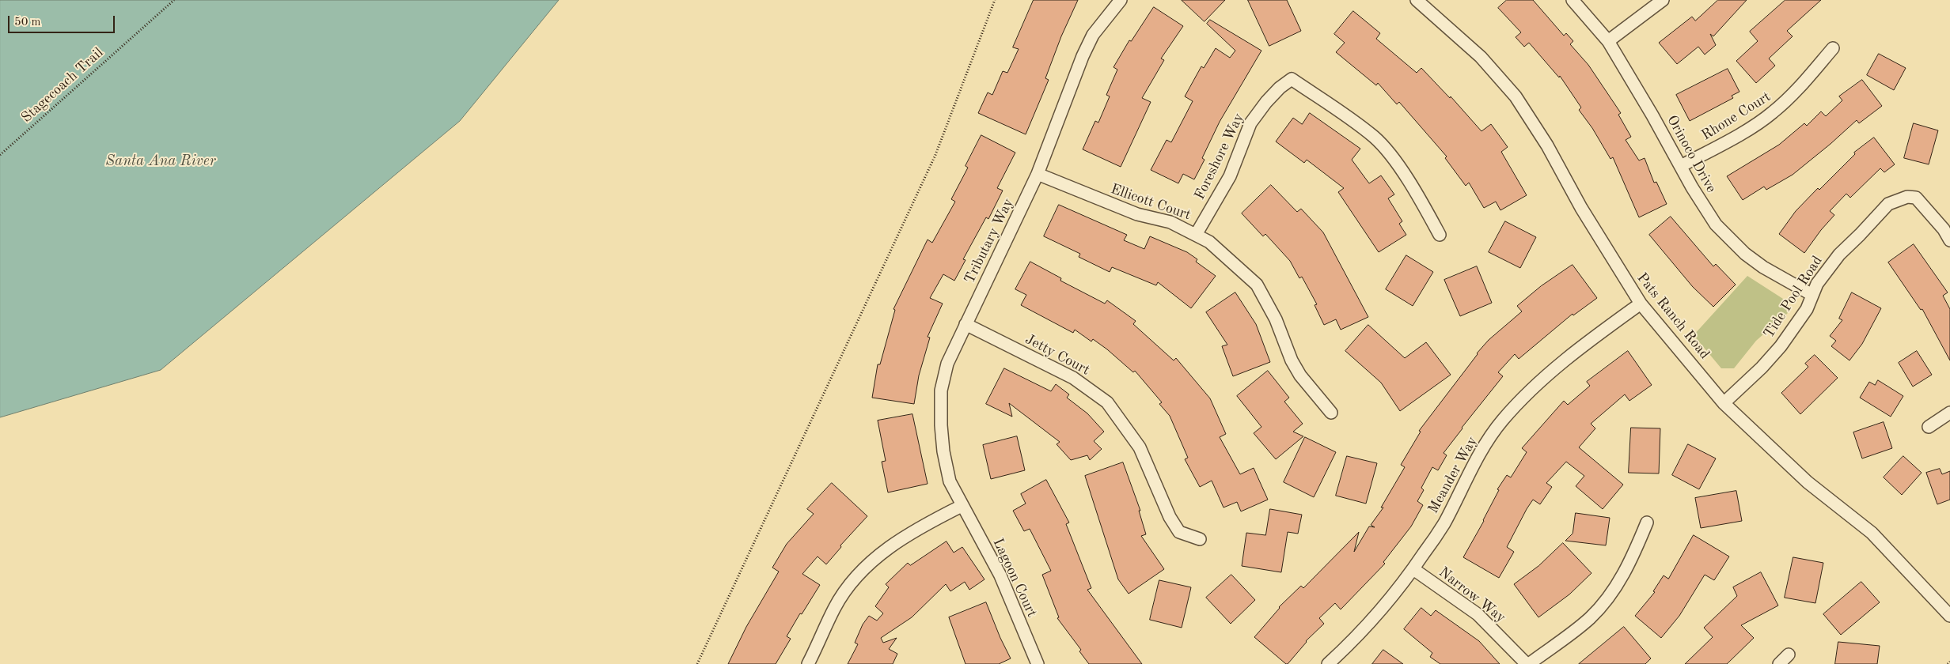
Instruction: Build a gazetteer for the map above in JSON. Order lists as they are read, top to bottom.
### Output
{
  "streets": {
    "street": [
      "Rhone Court",
      "Orinoco Drive",
      "Foreshore Way",
      "Ellicott Court",
      "Tributary Way",
      "Tide Pool Road",
      "Pats Ranch Road",
      "Jetty Court",
      "Meander Way",
      "Lagoon Court",
      "Narrow Way"
    ],
    "path": ["Stagecoach Trail"]
  },
  "crossings": [
    ["Rhone Court", "Orinoco Drive"],
    ["Orinoco Drive", "Tide Pool Road"],
    ["Foreshore Way", "Ellicott Court"],
    ["Ellicott Court", "Tributary Way"],
    ["Tributary Way", "Jetty Court"],
    ["Tributary Way", "Lagoon Court"],
    ["Tide Pool Road", "Pats Ranch Road"],
    ["Pats Ranch Road", "Meander Way"],
    ["Meander Way", "Narrow Way"]
  ],
  "water": ["Santa Ana River"],
  "scale_bar": "50 m"
}
